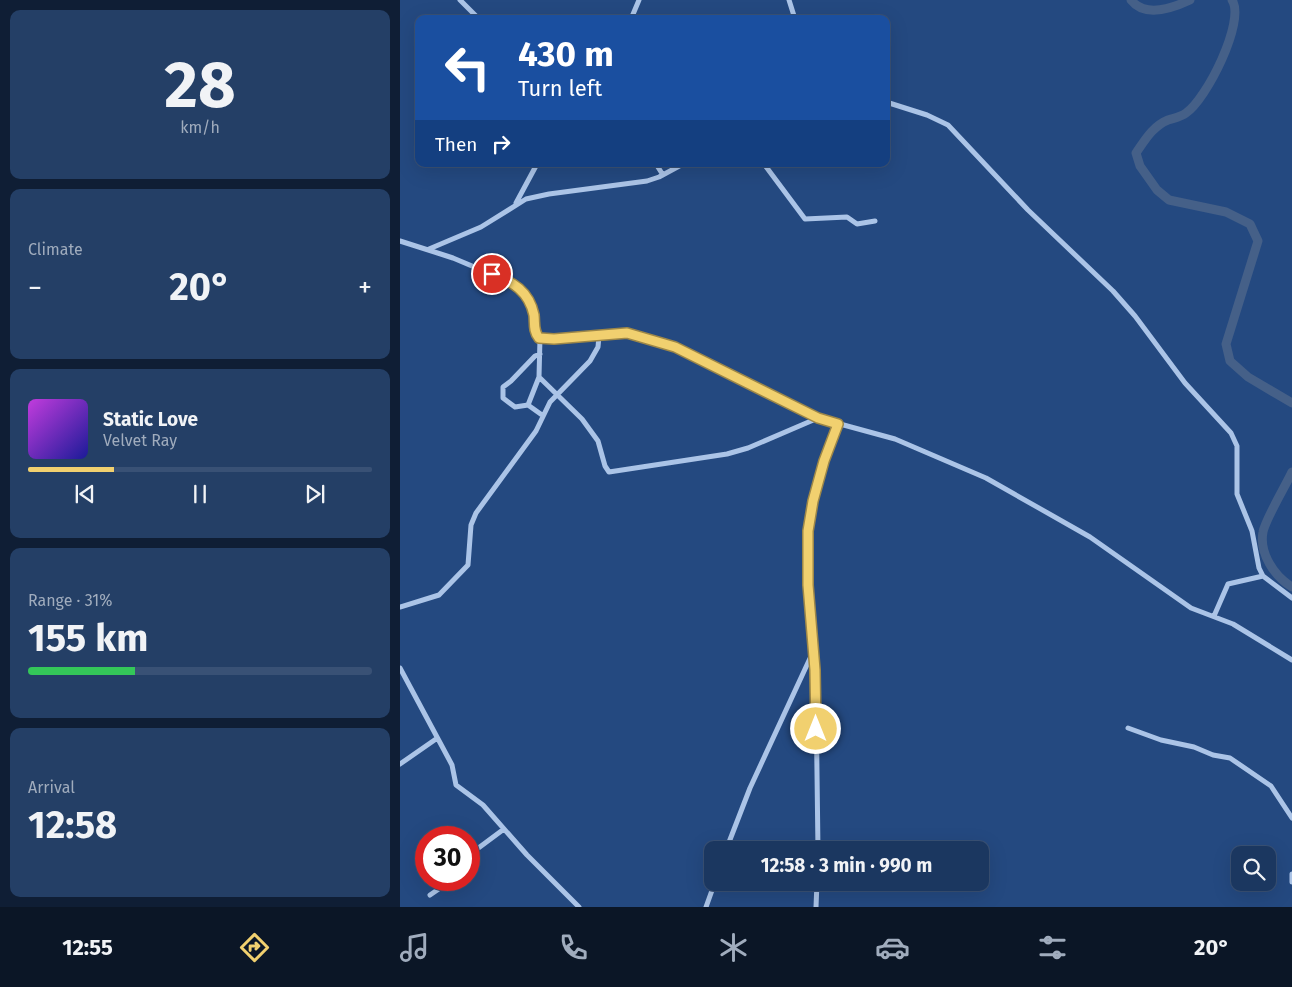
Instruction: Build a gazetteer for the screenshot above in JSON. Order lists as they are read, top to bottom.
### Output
{
  "page": {
    "tile": [
      ["28", "km/h"],
      "Climate",
      ["Range · 31%", "155 km"],
      ["Arrival", "12:58"]
    ],
    "turn": ["430 m", "Turn left"],
    "then": "Then",
    "heat": ["−", "20°", "+"],
    "song": ["Static Love", "Velvet Ray"],
    "limit": "30",
    "trip": "12:58 · 3 min · 990 m",
    "tabs": ["12:55", "20°"]
  }
}
